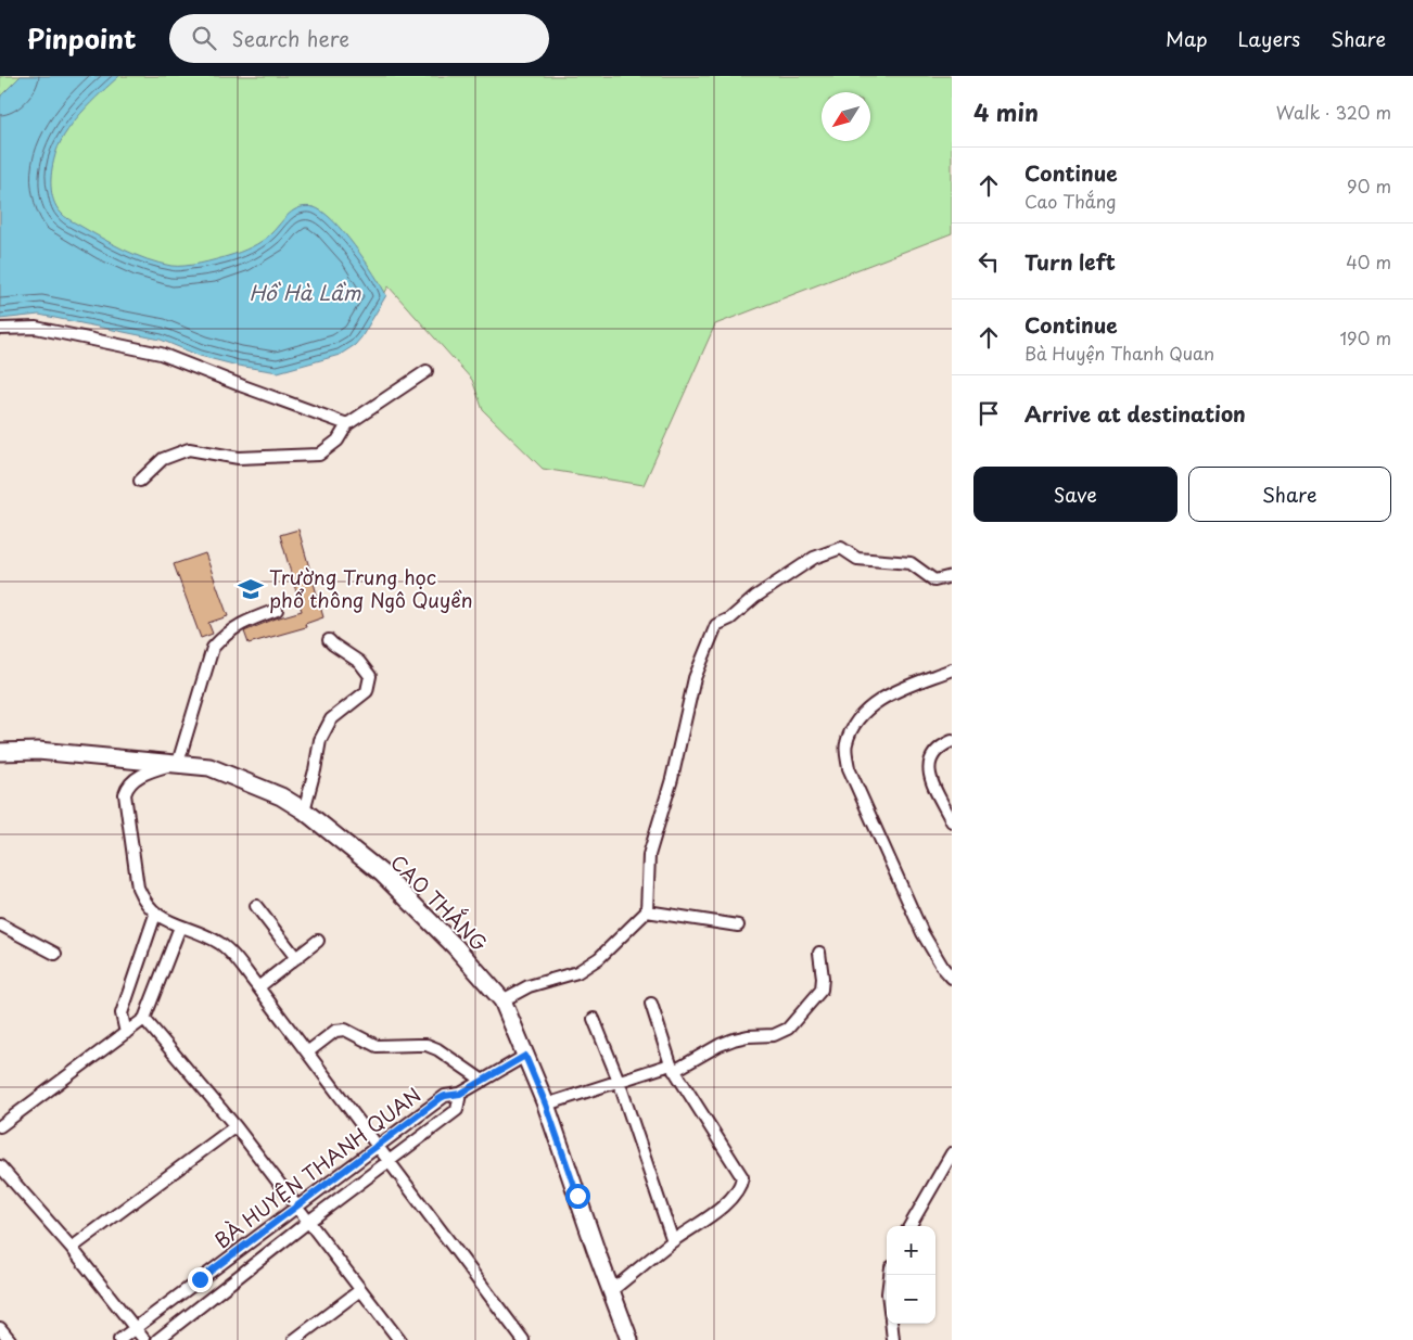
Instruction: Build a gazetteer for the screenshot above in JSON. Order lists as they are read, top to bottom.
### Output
{
  "streets": {
    "main road": ["CAO THẮNG"],
    "street": ["BÀ HUYỆN THANH QUAN"]
  },
  "water": ["Hồ Hà Lầm"],
  "places": {
    "school or university": ["Trường Trung học phổ thông Ngô Quyền"]
  },
  "north": "bottom left",
  "page": {
    "header": "Pinpoint",
    "search": "Search here",
    "nav": ["Map", "Layers", "Share"],
    "heading": ["4 min", "Walk · 320 m"],
    "list": [
      ["Continue", "Cao Thắng", "90 m"],
      ["Turn left", "40 m"],
      ["Continue", "Bà Huyện Thanh Quan", "190 m"],
      "Arrive at destination"
    ],
    "buttons": ["Save", "Share"],
    "map_buttons": ["+", "−"]
  }
}
